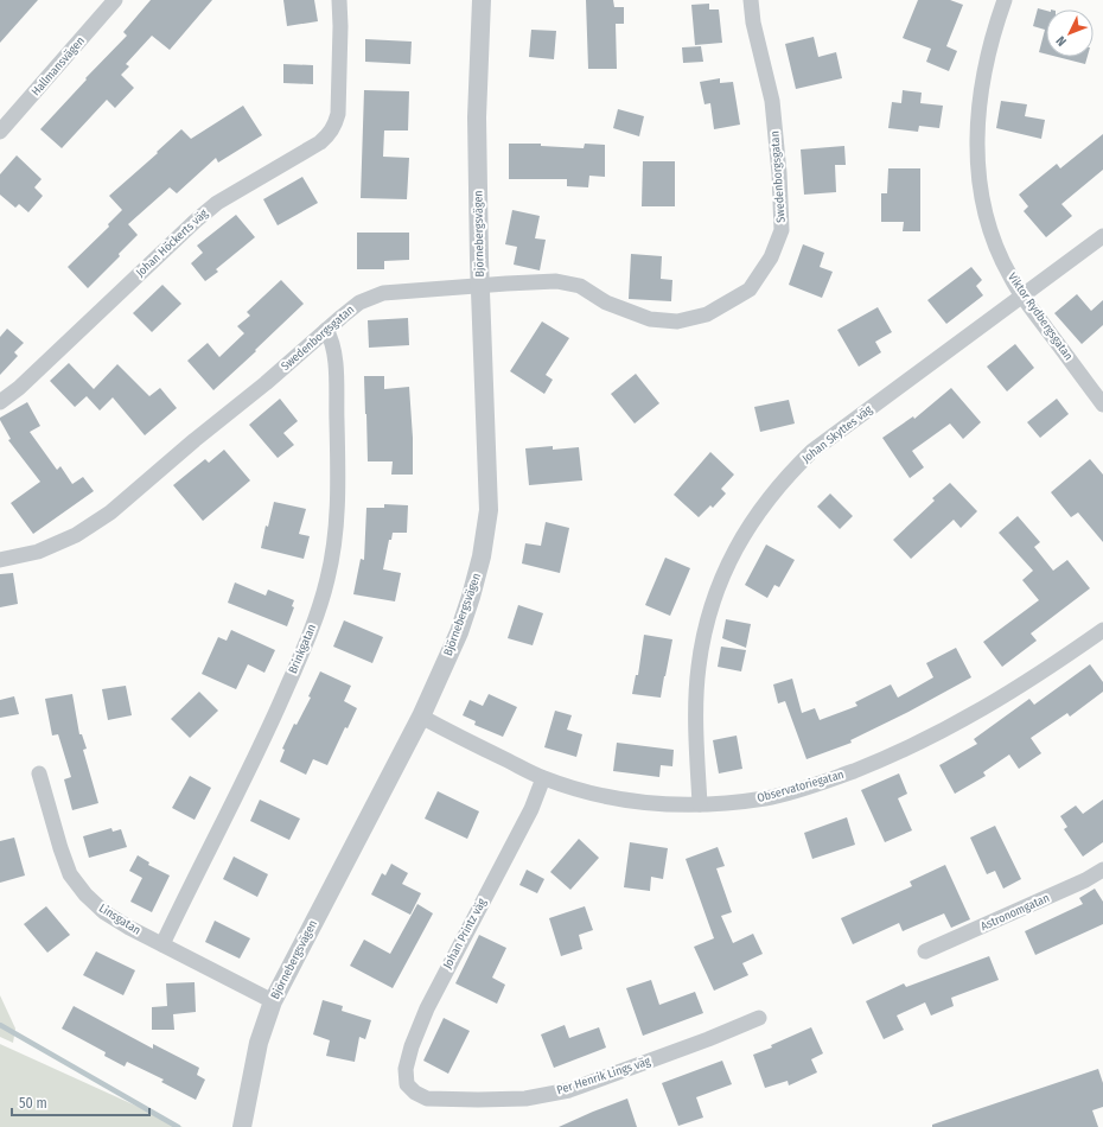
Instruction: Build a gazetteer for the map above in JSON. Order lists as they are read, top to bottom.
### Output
{
  "streets": {
    "street": [
      "Hallmansvägen",
      "Swedenborgsgatan",
      "Björnebergsvägen",
      "Johan Höckerts väg",
      "Viktor Rydbergsgatan",
      "Johan Skyttes väg",
      "Brinkgatan",
      "Observatoriegatan",
      "Astronomgatan",
      "Linsgatan",
      "Johan Printz väg",
      "Per Henrik Lings väg"
    ]
  },
  "crossings": [
    ["Swedenborgsgatan", "Björnebergsvägen"],
    ["Swedenborgsgatan", "Brinkgatan"],
    ["Björnebergsvägen", "Observatoriegatan"],
    ["Björnebergsvägen", "Linsgatan"],
    ["Viktor Rydbergsgatan", "Johan Skyttes väg"],
    ["Johan Skyttes väg", "Observatoriegatan"],
    ["Brinkgatan", "Linsgatan"],
    ["Observatoriegatan", "Johan Printz väg"],
    ["Johan Printz väg", "Per Henrik Lings väg"]
  ],
  "scale_bar": "50 m",
  "north": "bottom left"
}
